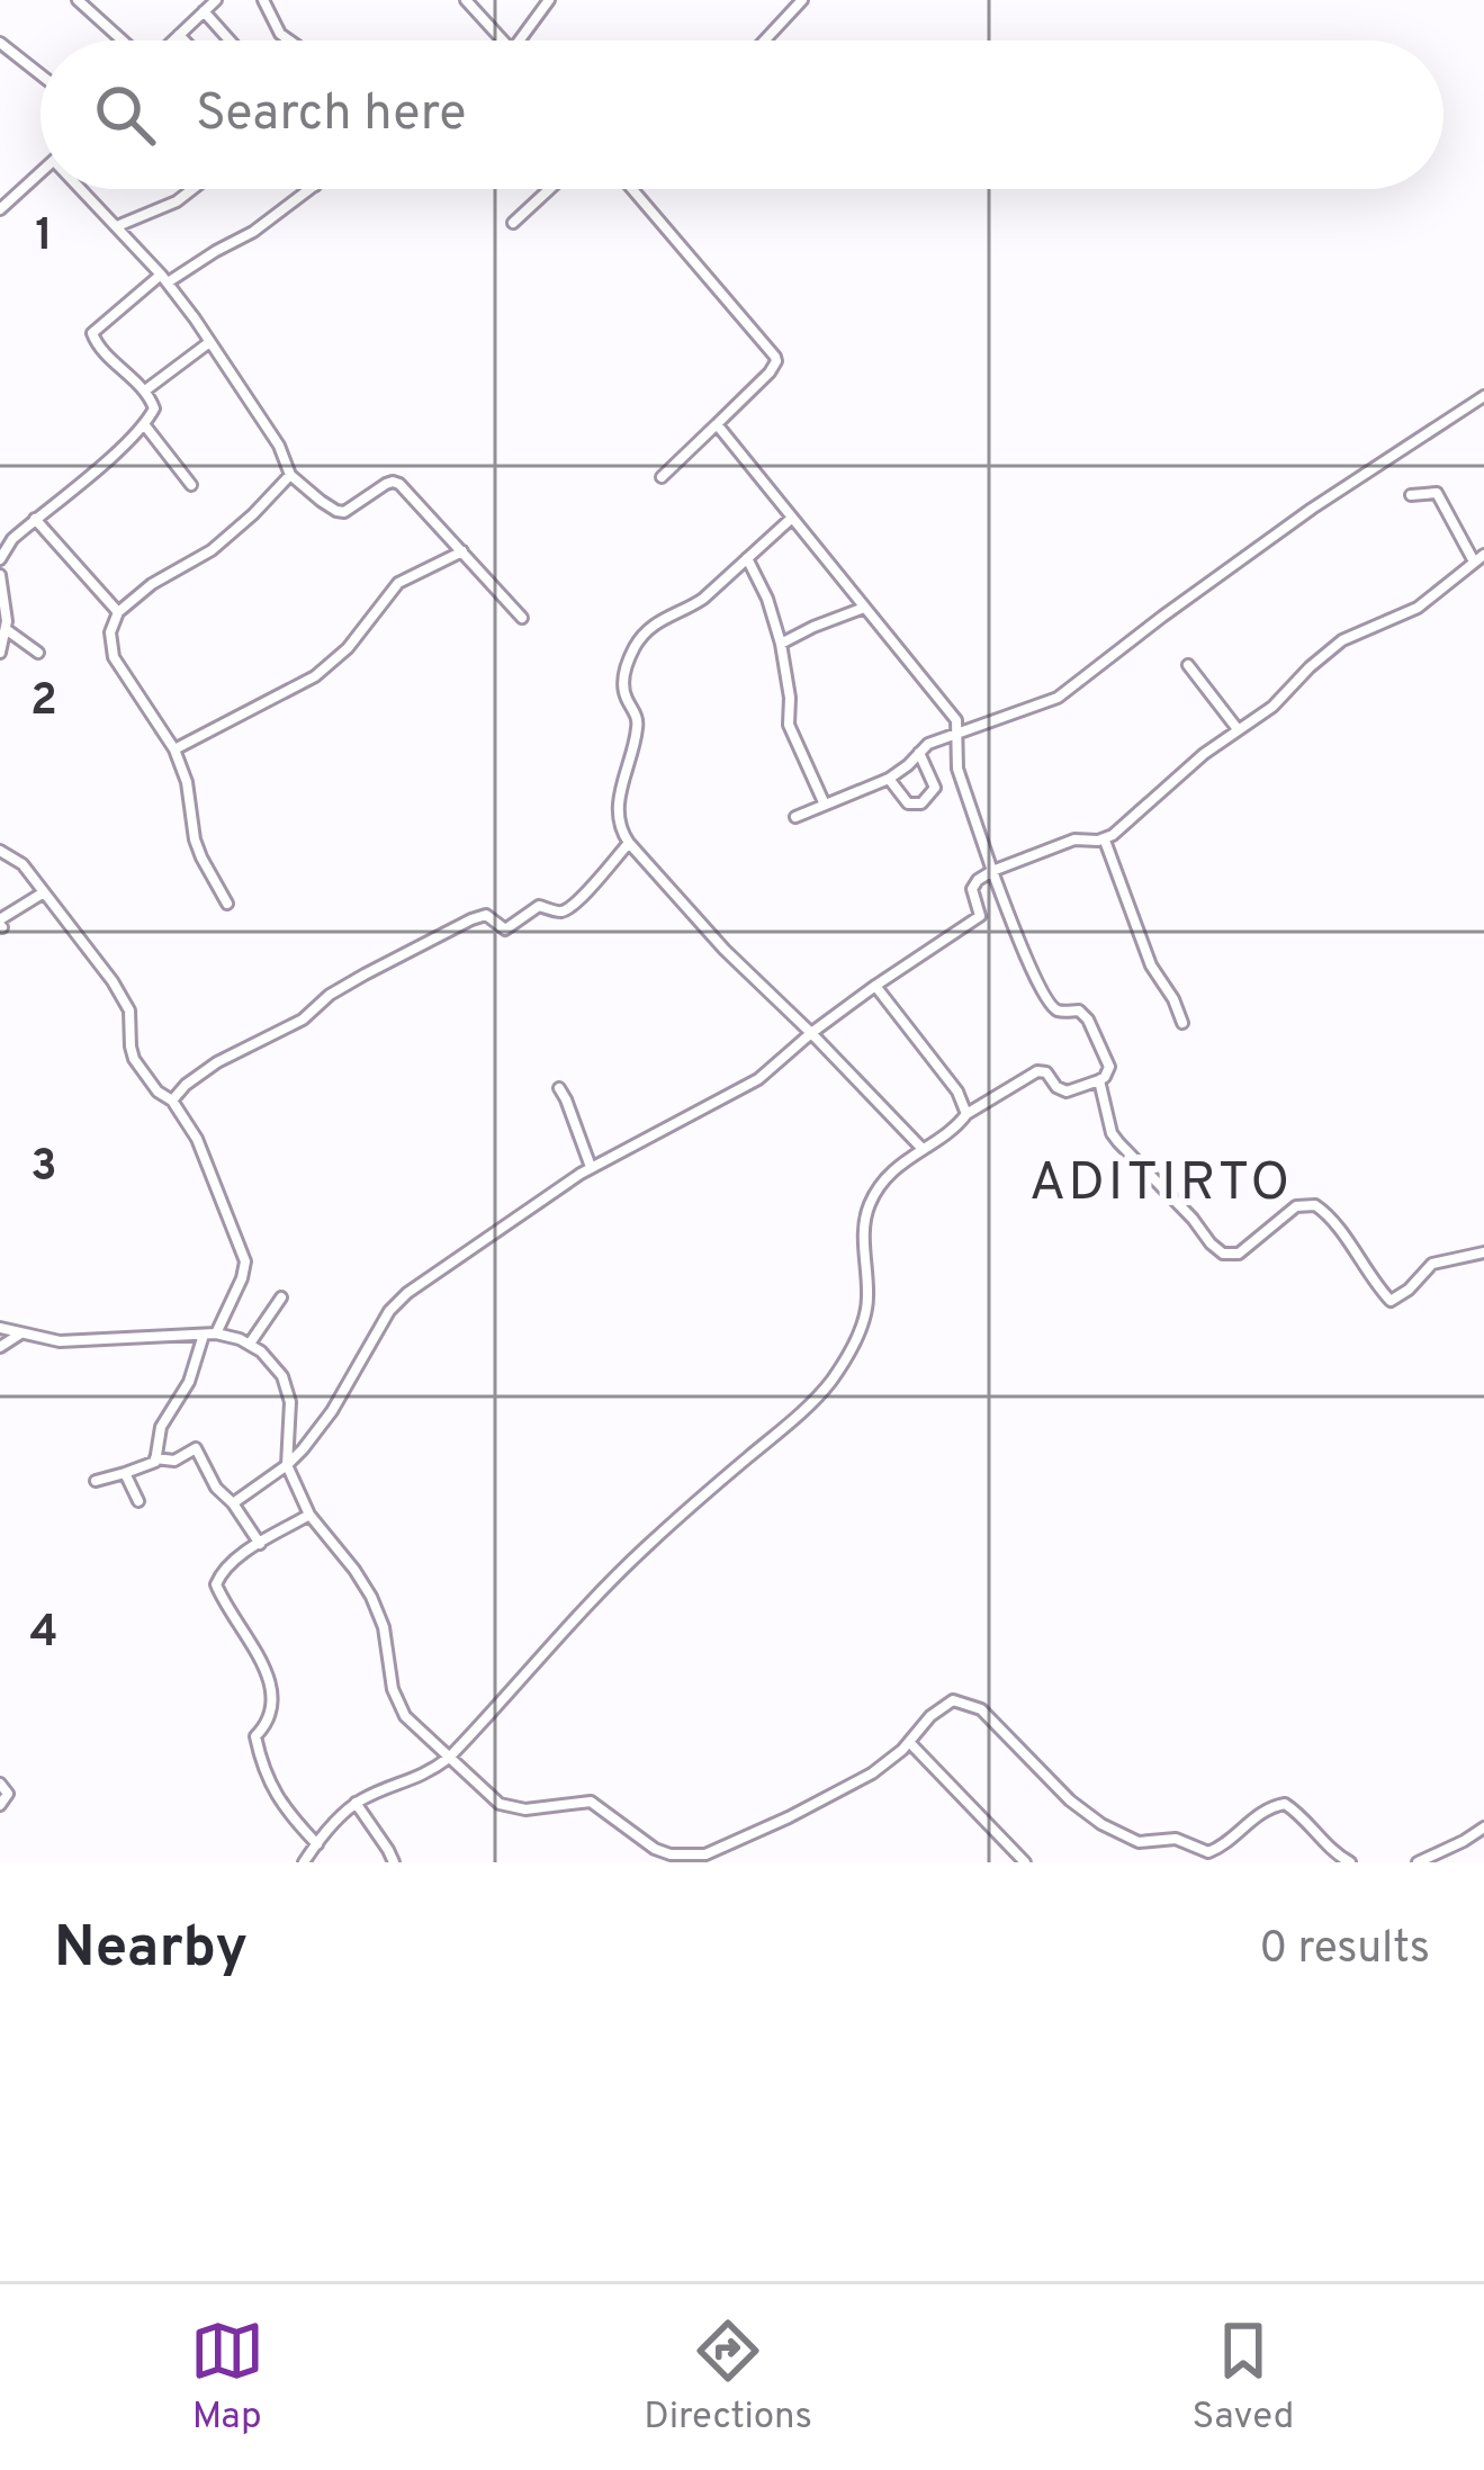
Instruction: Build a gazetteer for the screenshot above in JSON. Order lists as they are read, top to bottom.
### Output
{
  "districts": ["ADITIRTO"],
  "page": {
    "search": "Search here",
    "heading": ["Nearby", "0 results"],
    "nav": ["Map", "Directions", "Saved"]
  },
  "grid": {
    "rows": [
      "1",
      "2",
      "3",
      "4"
    ]
  }
}
